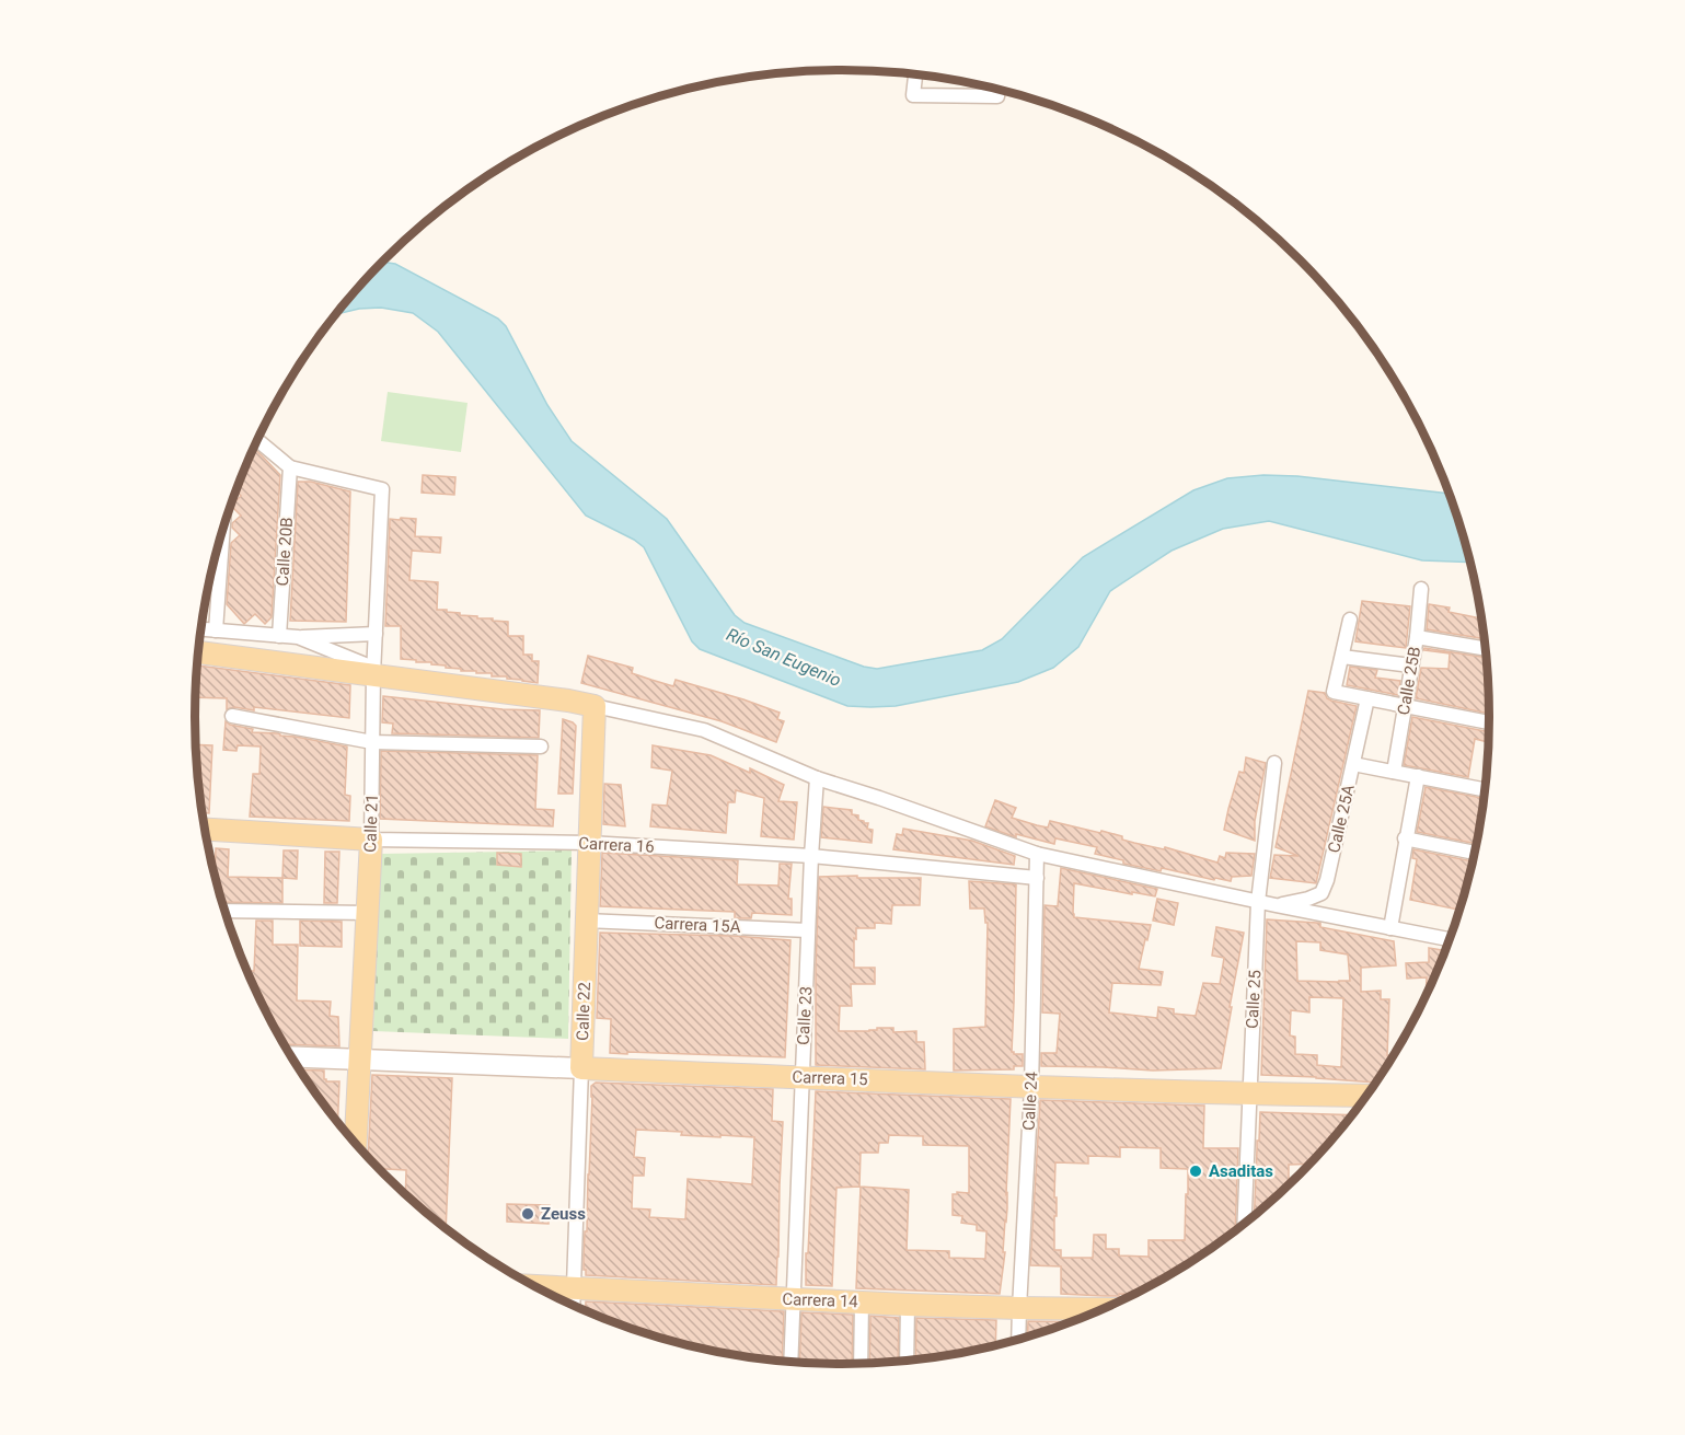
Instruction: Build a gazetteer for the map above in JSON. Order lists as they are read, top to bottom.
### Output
{
  "streets": {
    "main road": [
      "Calle 21",
      "Carrera 16",
      "Calle 22",
      "Carrera 15",
      "Carrera 14"
    ],
    "street": [
      "Calle 20B",
      "Calle 25B",
      "Calle 25A",
      "Carrera 15A",
      "Calle 25",
      "Calle 23",
      "Calle 24"
    ]
  },
  "crossings": [
    ["Calle 20B", "Calle 21"],
    ["Calle 21", "Carrera 16"],
    ["Calle 21", "Carrera 15"],
    ["Carrera 16", "Calle 22"],
    ["Carrera 16", "Calle 23"],
    ["Carrera 16", "Calle 24"],
    ["Carrera 15A", "Calle 22"],
    ["Carrera 15A", "Calle 23"],
    ["Calle 25", "Carrera 15"],
    ["Calle 22", "Carrera 15"],
    ["Calle 22", "Carrera 14"],
    ["Calle 23", "Carrera 15"],
    ["Calle 23", "Carrera 14"],
    ["Carrera 15", "Calle 24"],
    ["Calle 24", "Carrera 14"]
  ],
  "water": ["Río San Eugenio"],
  "places": ["Asaditas", "Zeuss"]
}
